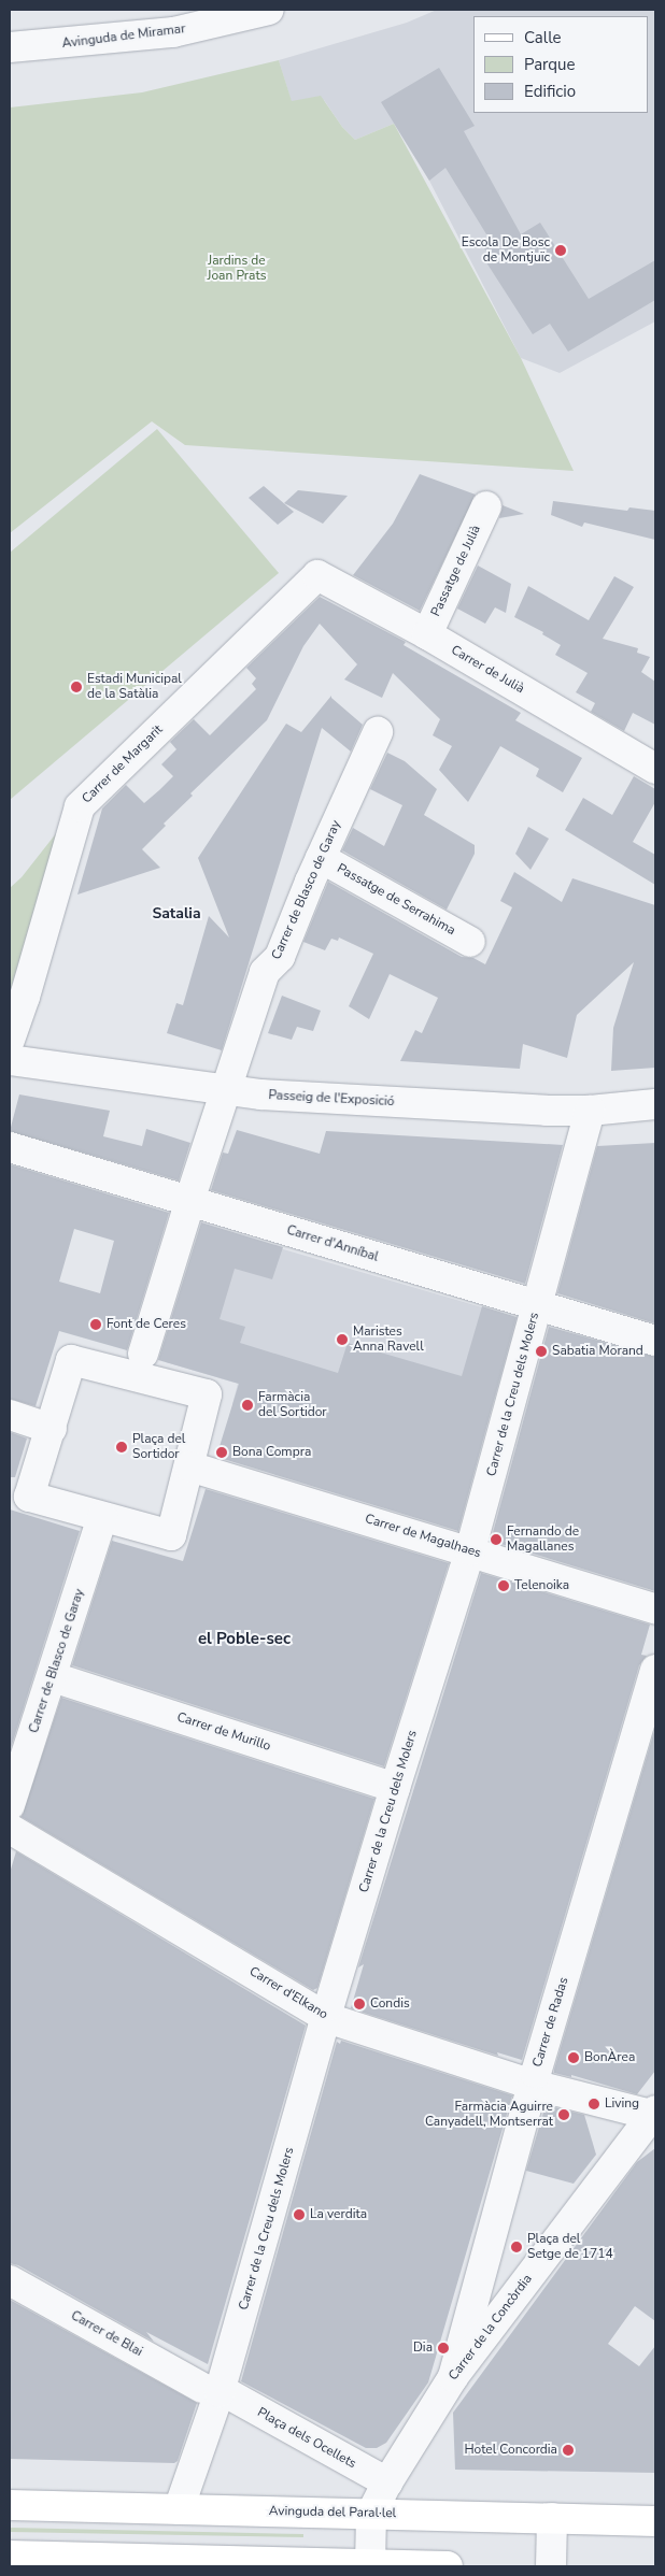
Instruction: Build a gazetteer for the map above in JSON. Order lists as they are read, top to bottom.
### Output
{
  "streets": {
    "main road": ["Avinguda del Paral·lel"],
    "street": [
      "Avinguda de Miramar",
      "Passatge de Julià",
      "Carrer de Julià",
      "Carrer de Margarit",
      "Carrer de Blasco de Garay",
      "Passatge de Serrahima",
      "Passeig de l'Exposició",
      "Carrer d'Anníbal",
      "Carrer de la Creu dels Molers",
      "Carrer de Magalhaes",
      "Carrer de Murillo",
      "Carrer d'Elkano",
      "Carrer de Radas",
      "Carrer de la Concòrdia",
      "Carrer de Blai",
      "Plaça dels Ocellets"
    ]
  },
  "crossings": [
    ["Passatge de Julià", "Carrer de Julià"],
    ["Carrer de Julià", "Carrer de Margarit"],
    ["Carrer de Blasco de Garay", "Passatge de Serrahima"],
    ["Carrer de Blasco de Garay", "Passeig de l'Exposició"],
    ["Carrer de Blasco de Garay", "Carrer d'Anníbal"],
    ["Carrer de Blasco de Garay", "Carrer de Murillo"],
    ["Passeig de l'Exposició", "Carrer de la Creu dels Molers"],
    ["Carrer d'Anníbal", "Carrer de la Creu dels Molers"],
    ["Carrer de la Creu dels Molers", "Carrer de Magalhaes"],
    ["Carrer de la Creu dels Molers", "Carrer de Murillo"],
    ["Carrer de la Creu dels Molers", "Carrer d'Elkano"],
    ["Carrer de la Creu dels Molers", "Avinguda del Paral·lel"],
    ["Carrer d'Elkano", "Carrer de Radas"],
    ["Carrer d'Elkano", "Carrer de la Concòrdia"],
    ["Carrer de Radas", "Carrer de la Concòrdia"],
    ["Carrer de la Concòrdia", "Plaça dels Ocellets"],
    ["Carrer de la Concòrdia", "Avinguda del Paral·lel"],
    ["Carrer de Blai", "Plaça dels Ocellets"]
  ],
  "districts": ["Satalia", "el Poble-sec"],
  "parks": ["Jardins de Joan Prats"],
  "places": [
    "Escola De Bosc de Montjuïc",
    "Estadi Municipal de la Satàlia",
    "Font de Ceres",
    "Maristes Anna Ravell",
    "Sabatia Morand",
    "Farmàcia del Sortidor",
    "Plaça del Sortidor",
    "Bona Compra",
    "Fernando de Magallanes",
    "Telenoika",
    "Condis",
    "BonÀrea",
    "Living",
    "Farmàcia Aguirre Canyadell, Montserrat",
    "La verdita",
    "Plaça del Setge de 1714",
    "Dia",
    "Hotel Concordia"
  ],
  "legend": ["Calle", "Parque", "Edificio"]
}
